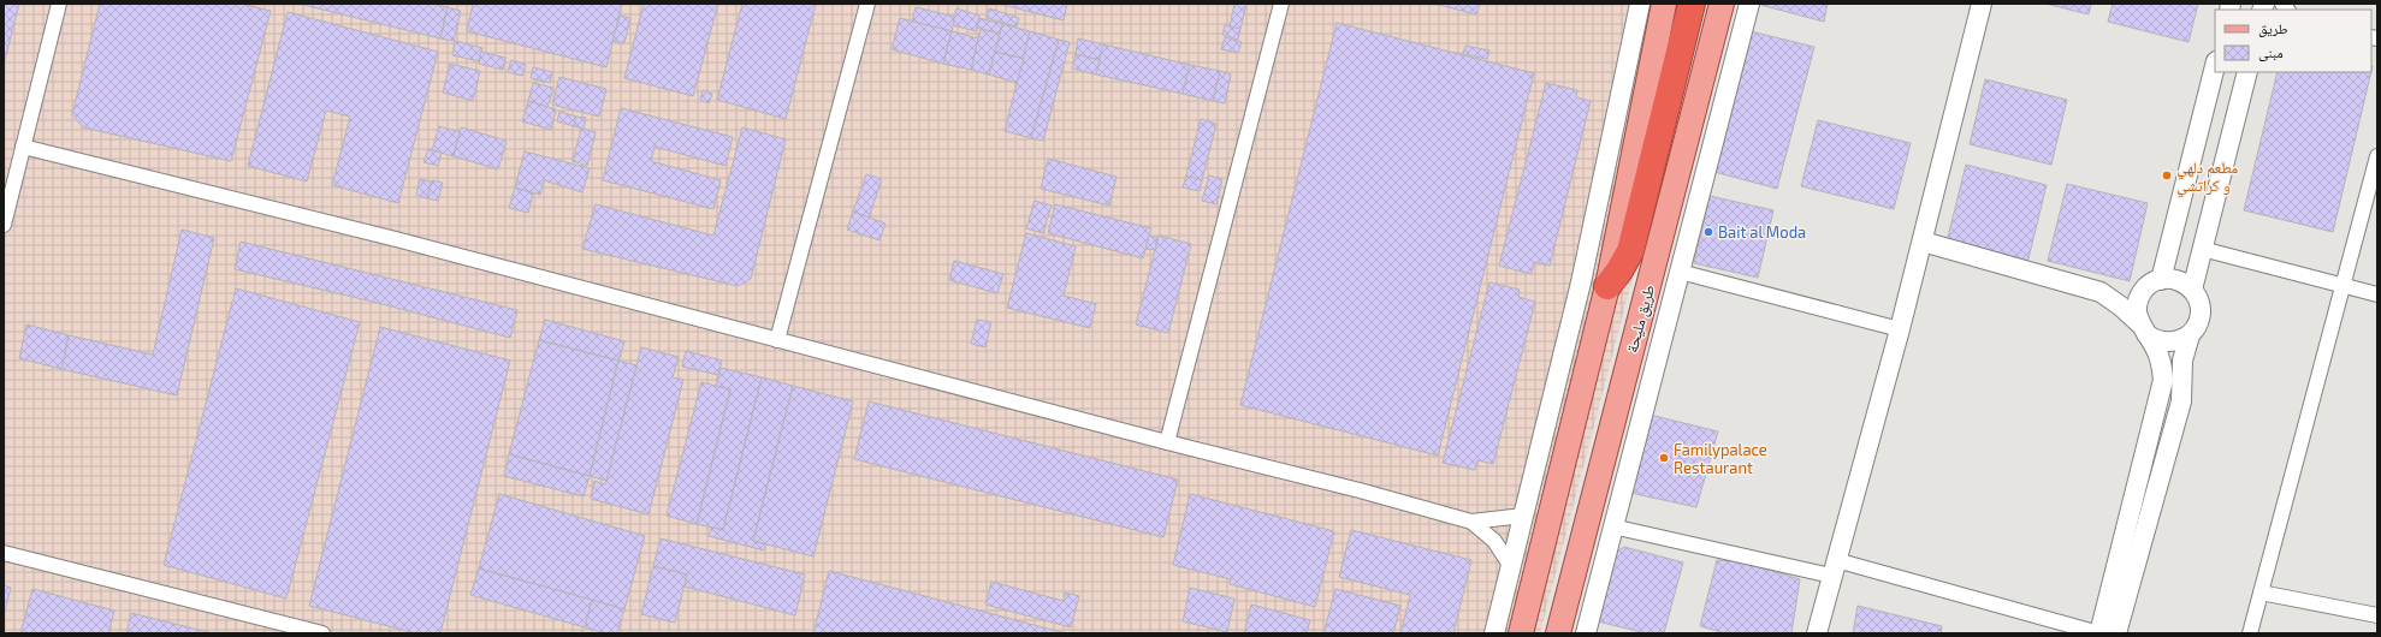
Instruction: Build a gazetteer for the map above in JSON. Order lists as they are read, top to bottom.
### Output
{
  "streets": {
    "main road": ["طريق مليحة"]
  },
  "places": ["مطعم دلهي و كراتشي", "Bait al Moda", "Familypalace Restaurant"],
  "legend": ["طريق", "مبنى"]
}
